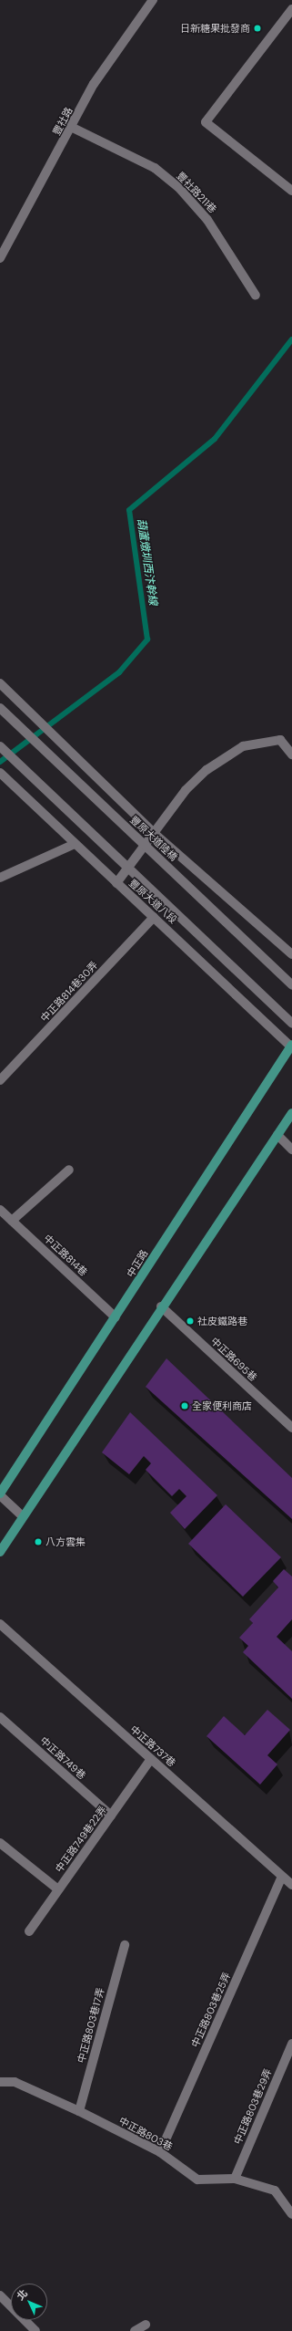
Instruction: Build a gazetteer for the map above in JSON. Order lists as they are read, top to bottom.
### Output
{
  "streets": {
    "main road": ["中正路"],
    "street": [
      "豐社路",
      "豐社路211巷",
      "豐原大道陸橋",
      "豐原大道八段",
      "中正路814巷30弄",
      "中正路814巷",
      "中正路695巷",
      "中正路737巷",
      "中正路749巷",
      "中正路749巷22弄",
      "中正路803巷25弄",
      "中正路803巷17弄",
      "中正路803巷29弄",
      "中正路803巷"
    ]
  },
  "crossings": [
    ["豐社路", "豐社路211巷"],
    ["豐原大道八段", "中正路814巷30弄"],
    ["豐原大道八段", "中正路"],
    ["中正路814巷", "中正路"],
    ["中正路737巷", "中正路749巷22弄"],
    ["中正路737巷", "中正路803巷25弄"],
    ["中正路749巷", "中正路749巷22弄"],
    ["中正路803巷25弄", "中正路803巷"],
    ["中正路803巷17弄", "中正路803巷"],
    ["中正路803巷29弄", "中正路803巷"]
  ],
  "water": ["葫蘆燉圳西汴幹線"],
  "places": [
    "日新糖果批發商",
    "社皮鐵路巷",
    "全家便利商店",
    "八方雲集"
  ],
  "north": "top left"
}
